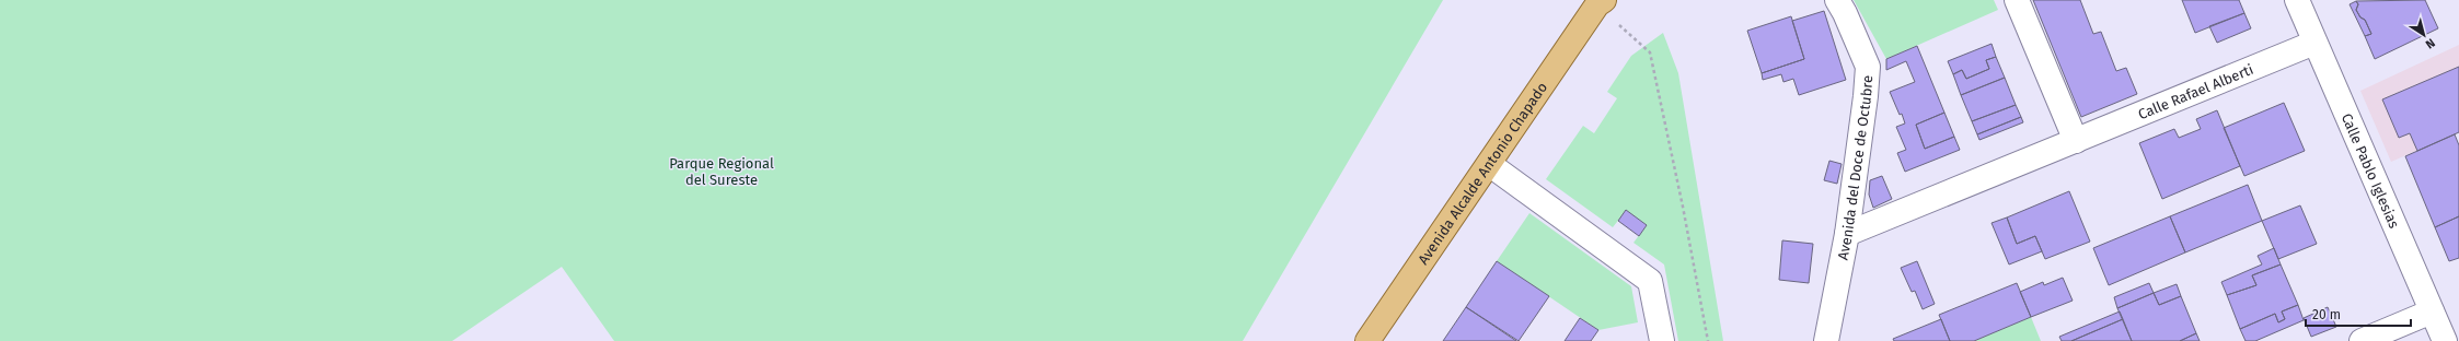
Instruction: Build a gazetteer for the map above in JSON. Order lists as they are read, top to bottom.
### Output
{
  "streets": {
    "main road": ["Avenida Alcalde Antonio Chapado"],
    "street": ["Calle Rafael Alberti", "Avenida del Doce de Octubre", "Calle Pablo Iglesias"]
  },
  "crossings": [
    ["Calle Rafael Alberti", "Avenida del Doce de Octubre"],
    ["Calle Rafael Alberti", "Calle Pablo Iglesias"]
  ],
  "parks": ["Parque Regional del Sureste"],
  "scale_bar": "20 m",
  "north": "bottom right"
}
